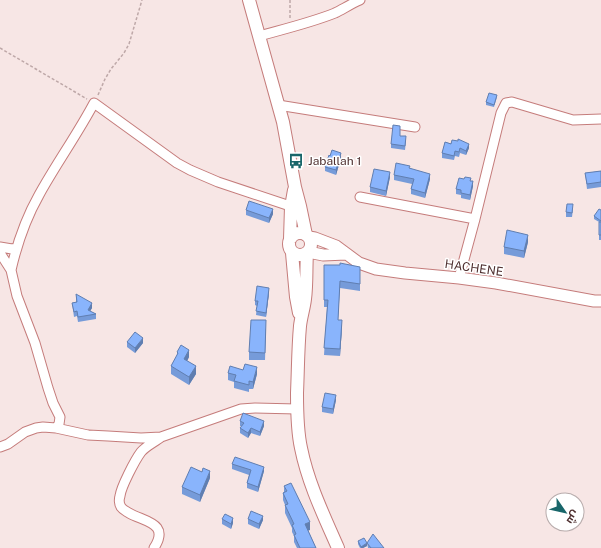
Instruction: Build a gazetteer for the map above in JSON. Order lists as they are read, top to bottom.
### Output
{
  "streets": {
    "street": ["HACHENE"]
  },
  "places": {
    "bus stop": ["Jaballah 1"]
  },
  "north": "bottom right"
}
